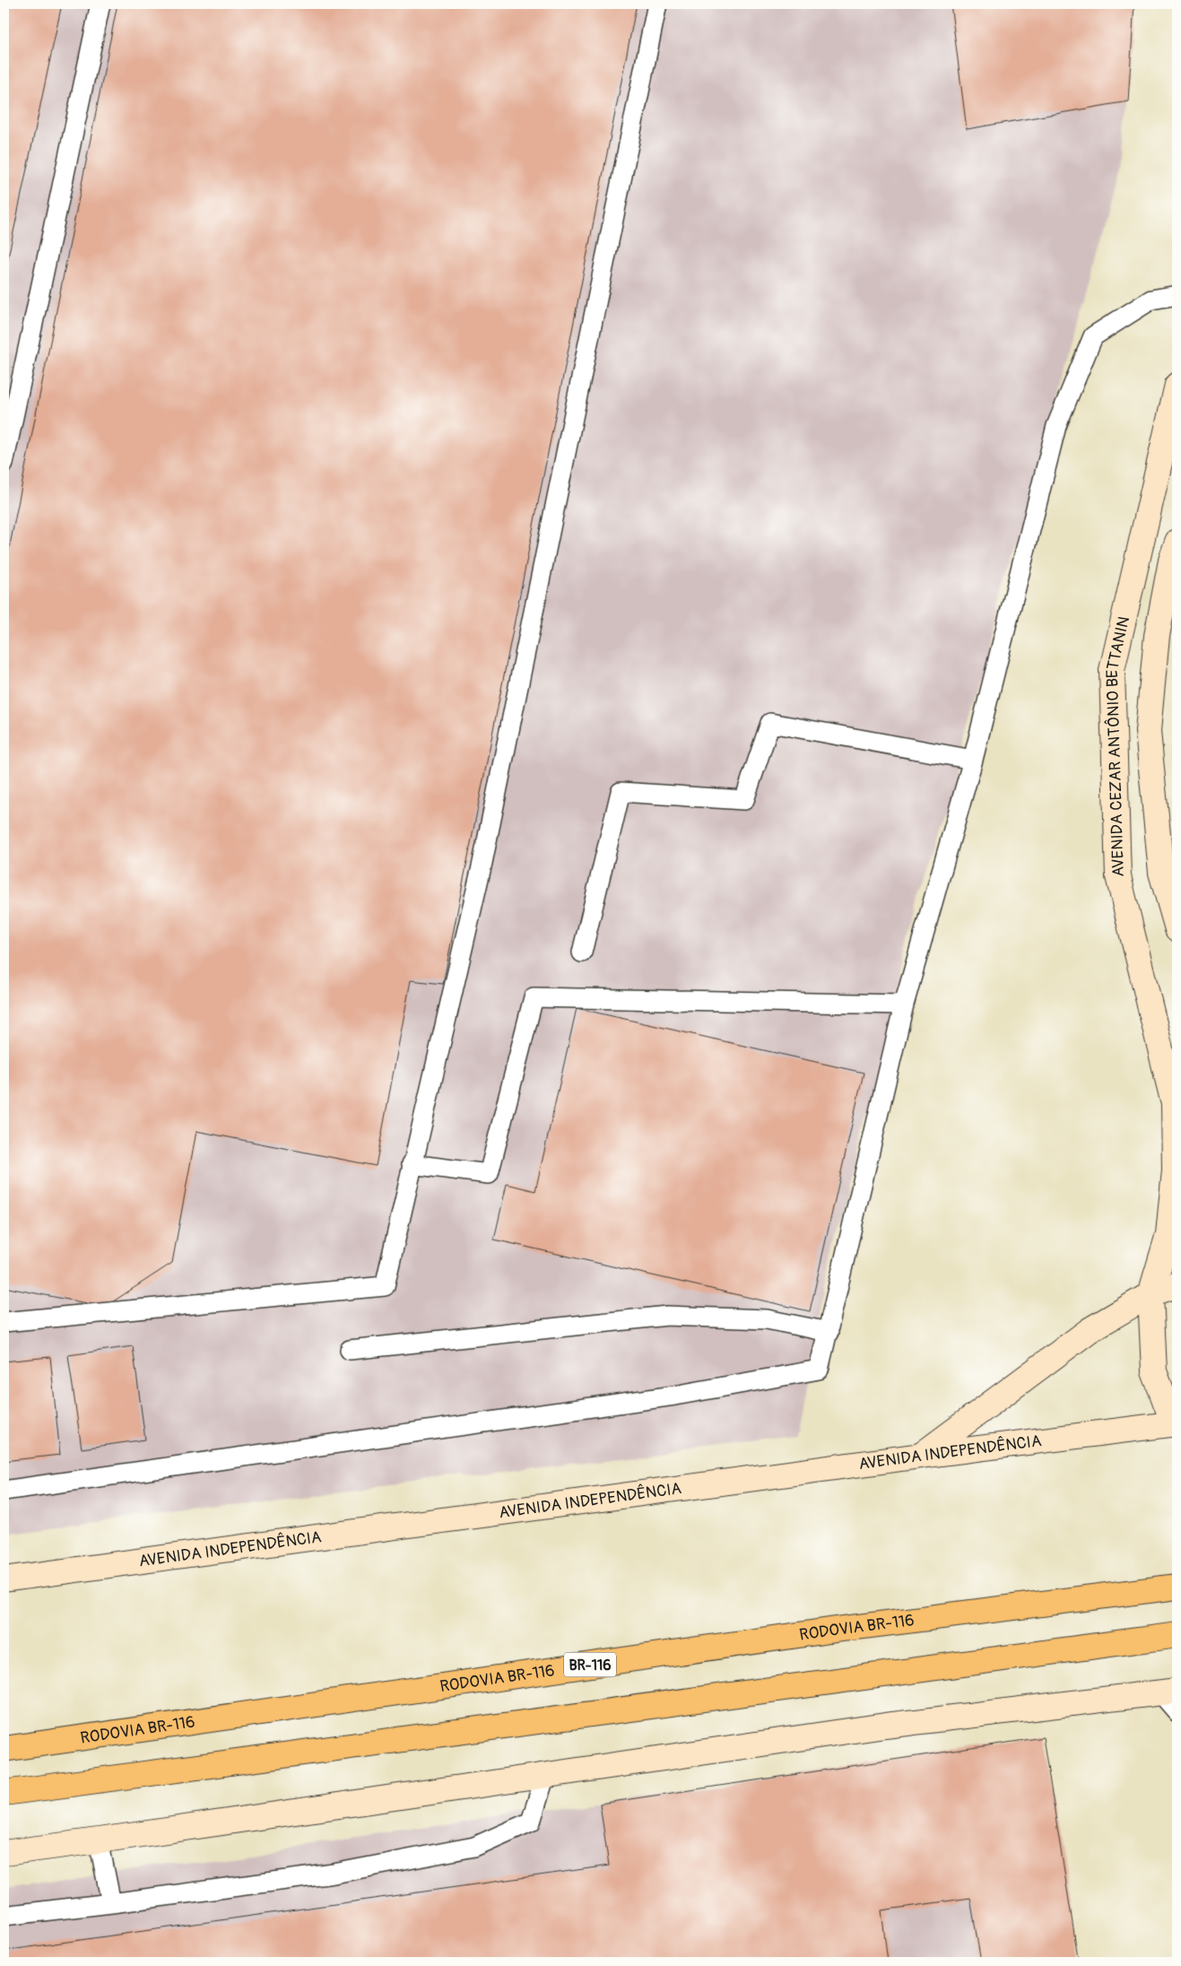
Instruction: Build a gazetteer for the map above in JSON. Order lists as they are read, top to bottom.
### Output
{
  "streets": {
    "highway": ["RODOVIA BR-116", "BR-116"],
    "main road": ["AVENIDA CEZAR ANTÔNIO BETTANIN", "AVENIDA INDEPENDÊNCIA"]
  },
  "crossings": [
    ["AVENIDA CEZAR ANTÔNIO BETTANIN", "AVENIDA INDEPENDÊNCIA"]
  ]
}
